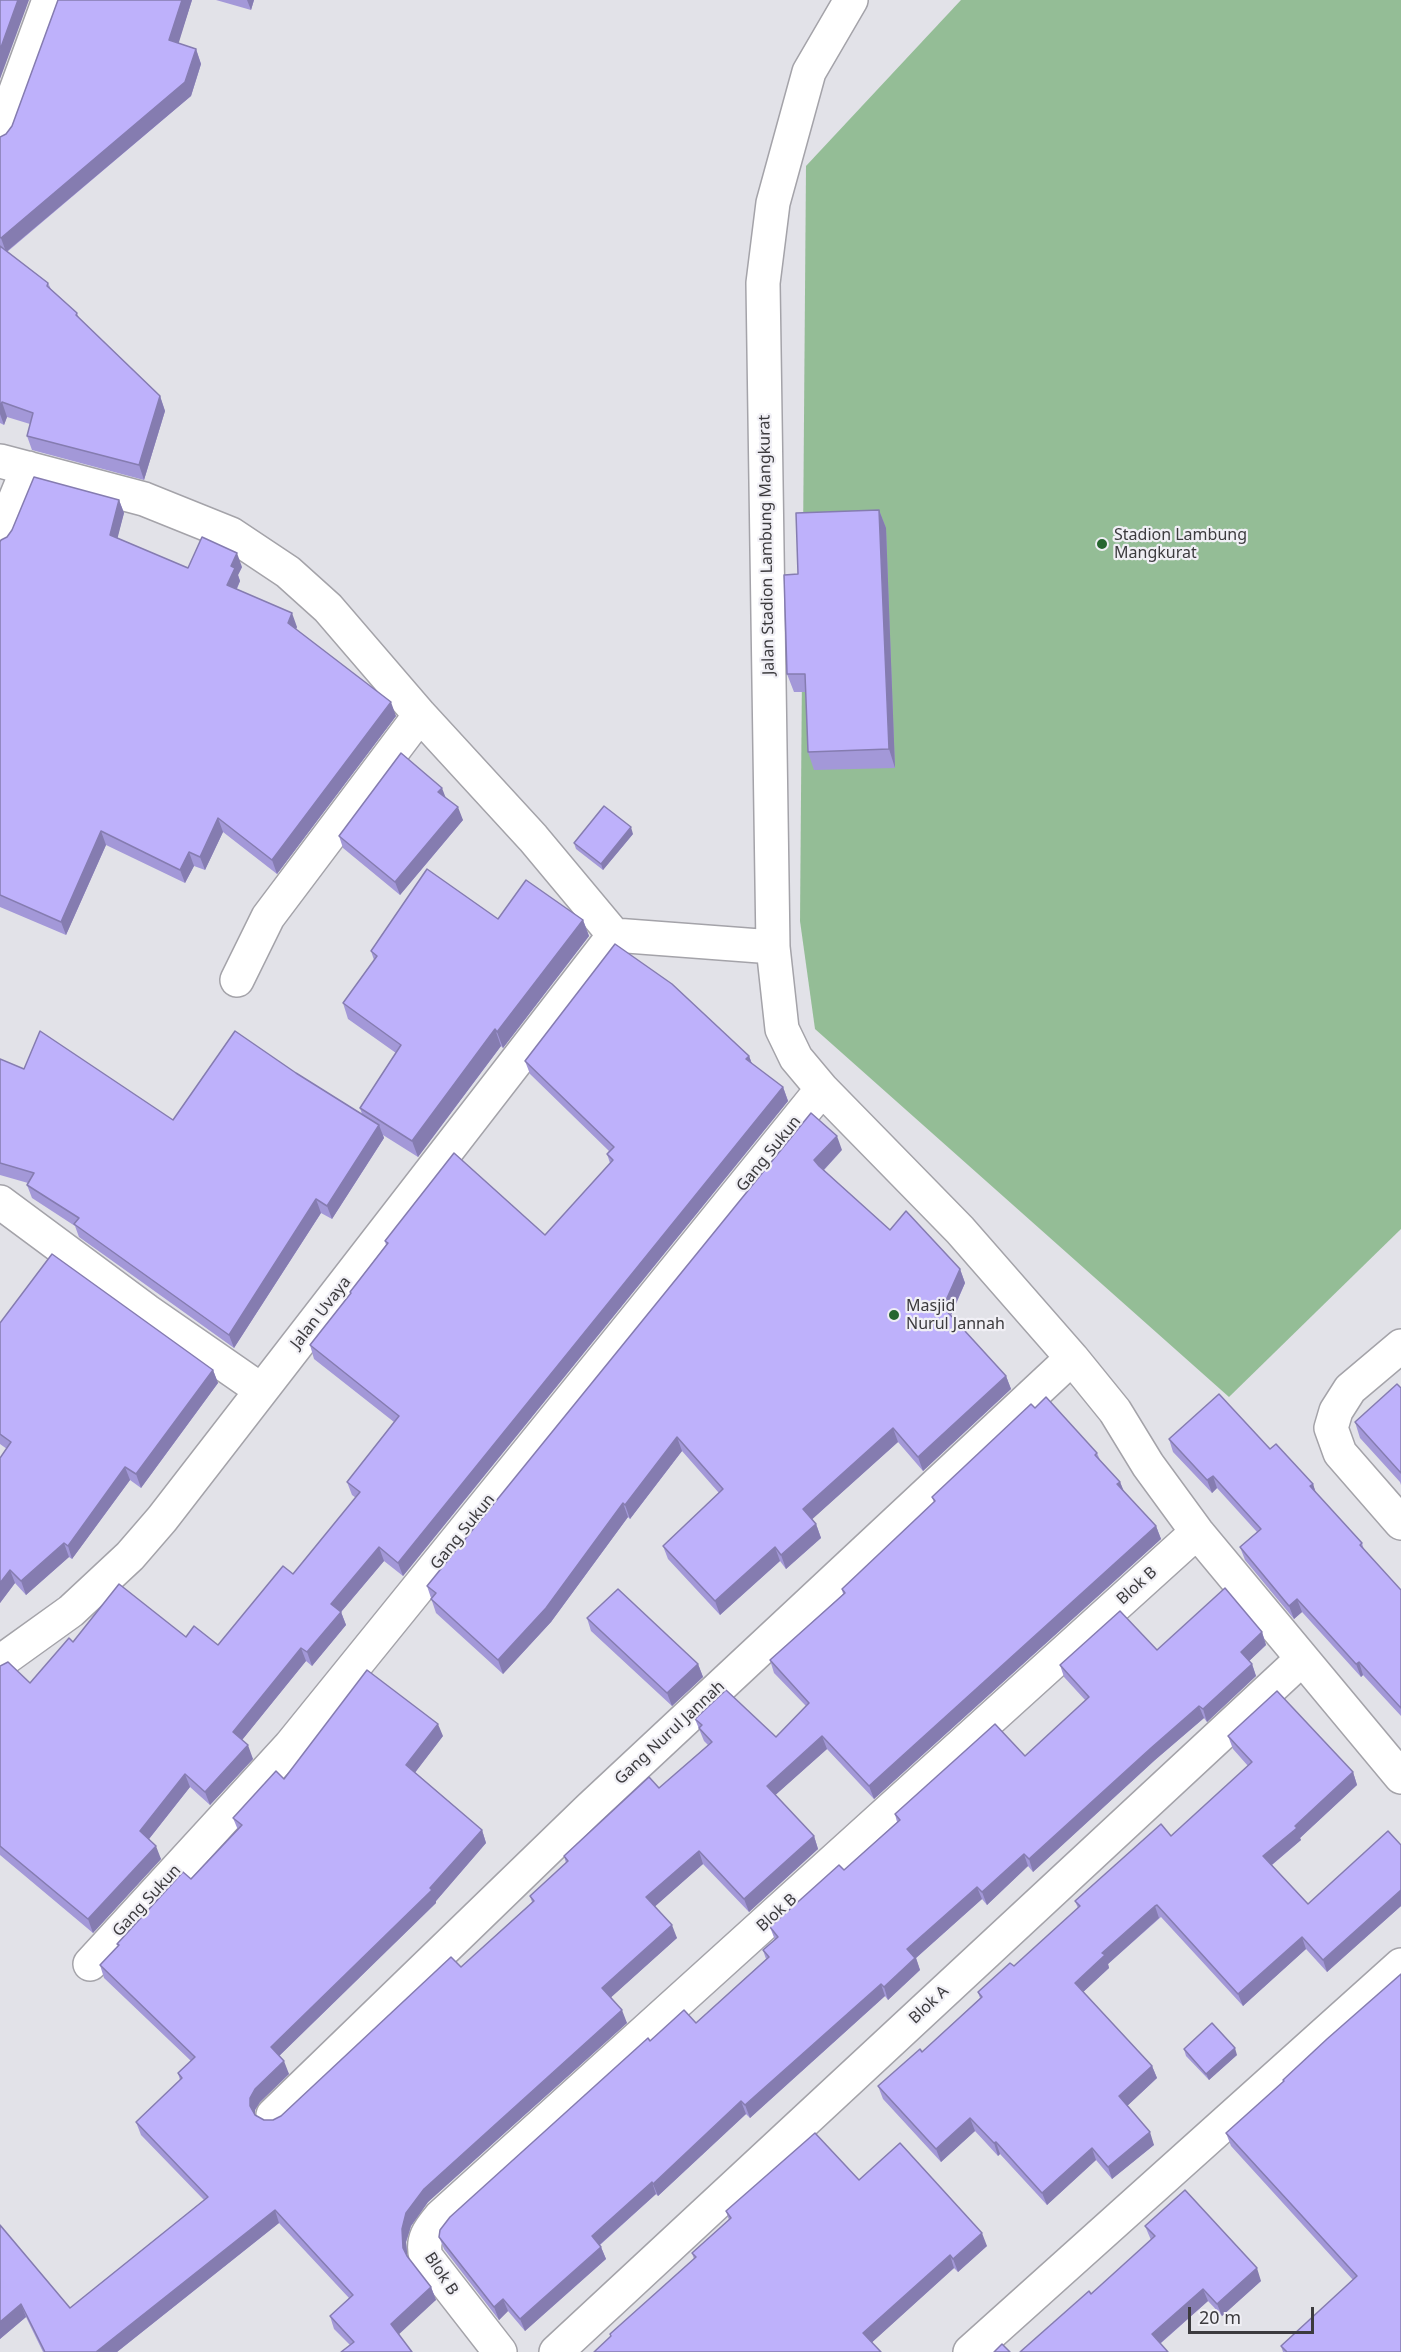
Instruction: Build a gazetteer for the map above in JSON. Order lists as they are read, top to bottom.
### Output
{
  "streets": {
    "street": [
      "Jalan Stadion Lambung Mangkurat",
      "Gang Sukun",
      "Jalan Uvaya",
      "Blok B",
      "Gang Nurul Jannah",
      "Blok A"
    ]
  },
  "crossings": [
    ["Jalan Stadion Lambung Mangkurat", "Gang Sukun"],
    ["Jalan Stadion Lambung Mangkurat", "Blok B"],
    ["Jalan Stadion Lambung Mangkurat", "Gang Nurul Jannah"],
    ["Jalan Stadion Lambung Mangkurat", "Blok A"]
  ],
  "places": ["Stadion Lambung Mangkurat", "Masjid Nurul Jannah"],
  "scale_bar": "20 m"
}
